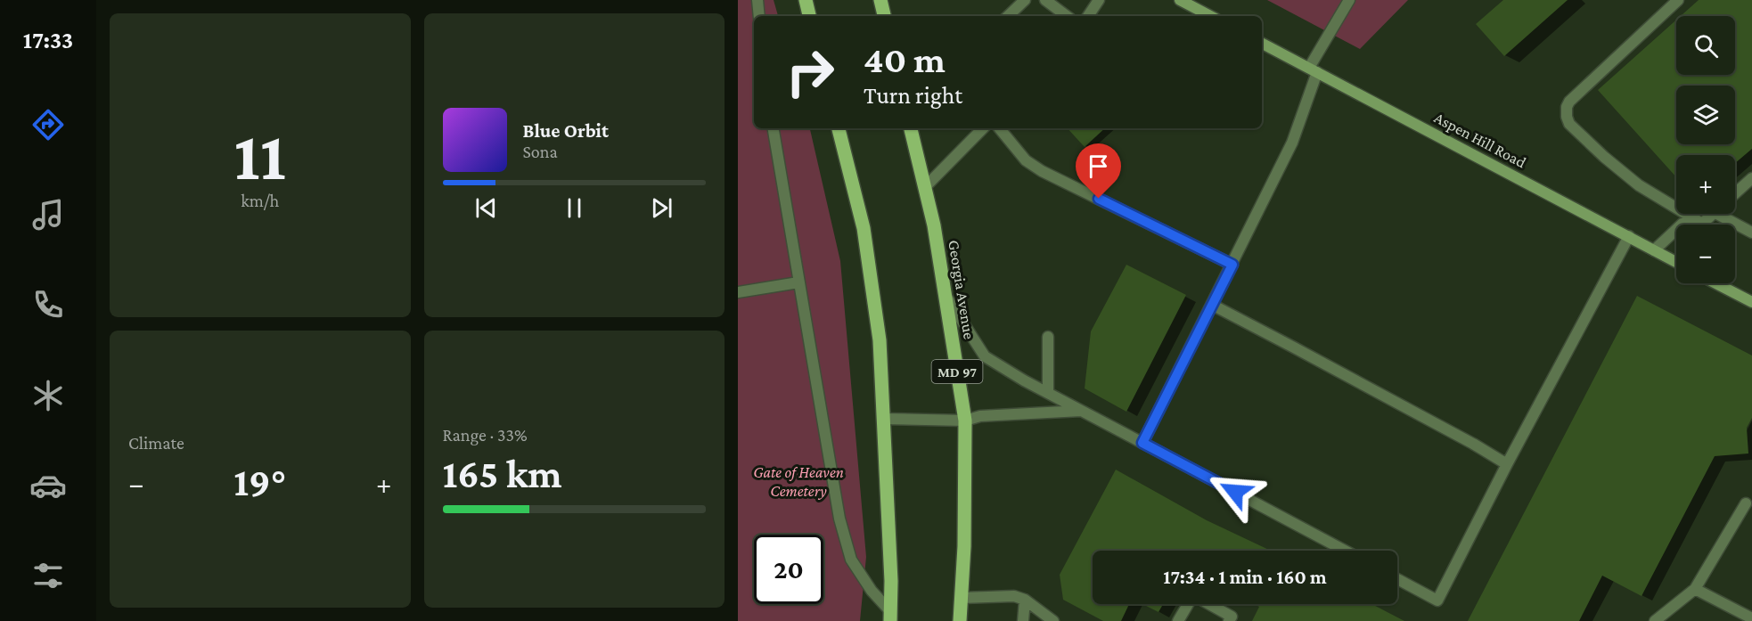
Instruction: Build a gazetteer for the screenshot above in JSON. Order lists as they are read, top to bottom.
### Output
{
  "streets": {
    "main road": ["Georgia Avenue", "MD 97"],
    "street": ["Aspen Hill Road"]
  },
  "parks": ["Gate of Heaven Cemetery"],
  "page": {
    "tabs": "17:33",
    "tile": [
      ["11", "km/h"],
      "Climate",
      ["Range · 33%", "165 km"]
    ],
    "map_buttons": ["+", "−"],
    "turn": ["40 m", "Turn right"],
    "song": ["Blue Orbit", "Sona"],
    "heat": ["−", "19°", "+"],
    "limit": "20",
    "trip": "17:34 · 1 min · 160 m"
  }
}
